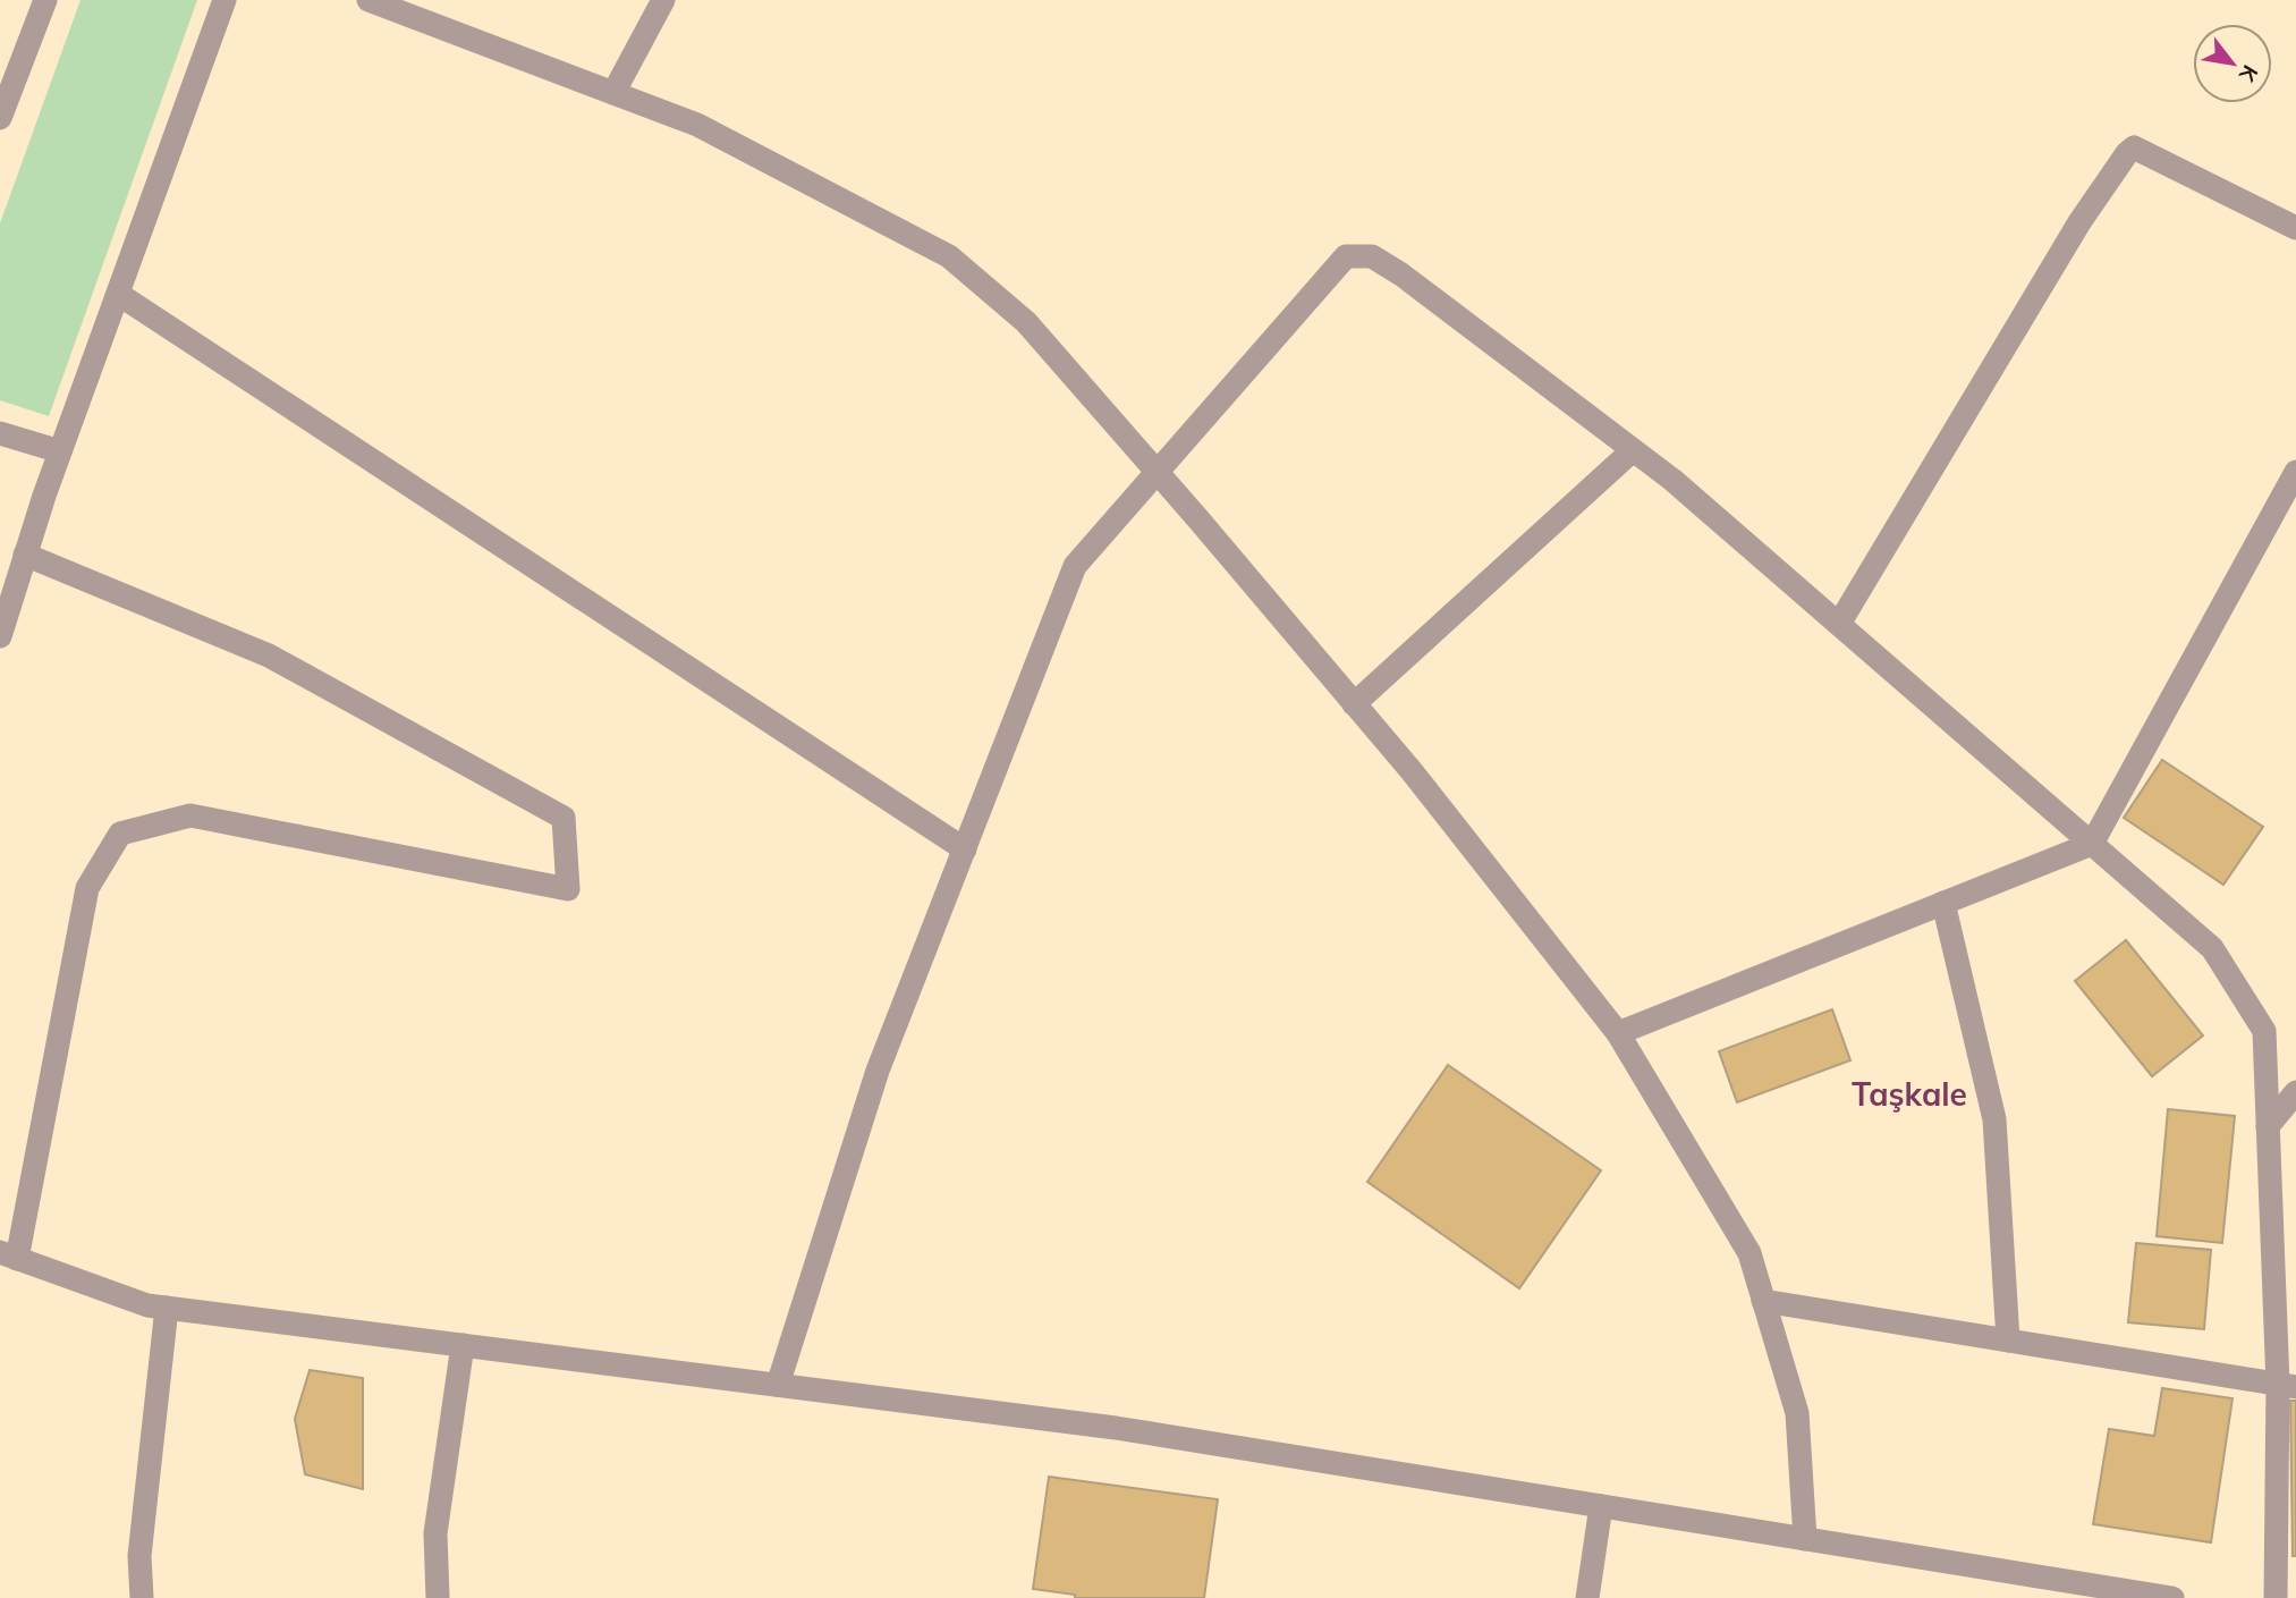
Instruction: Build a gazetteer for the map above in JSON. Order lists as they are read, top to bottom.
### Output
{
  "districts": ["Taşkale"],
  "north": "bottom right"
}
